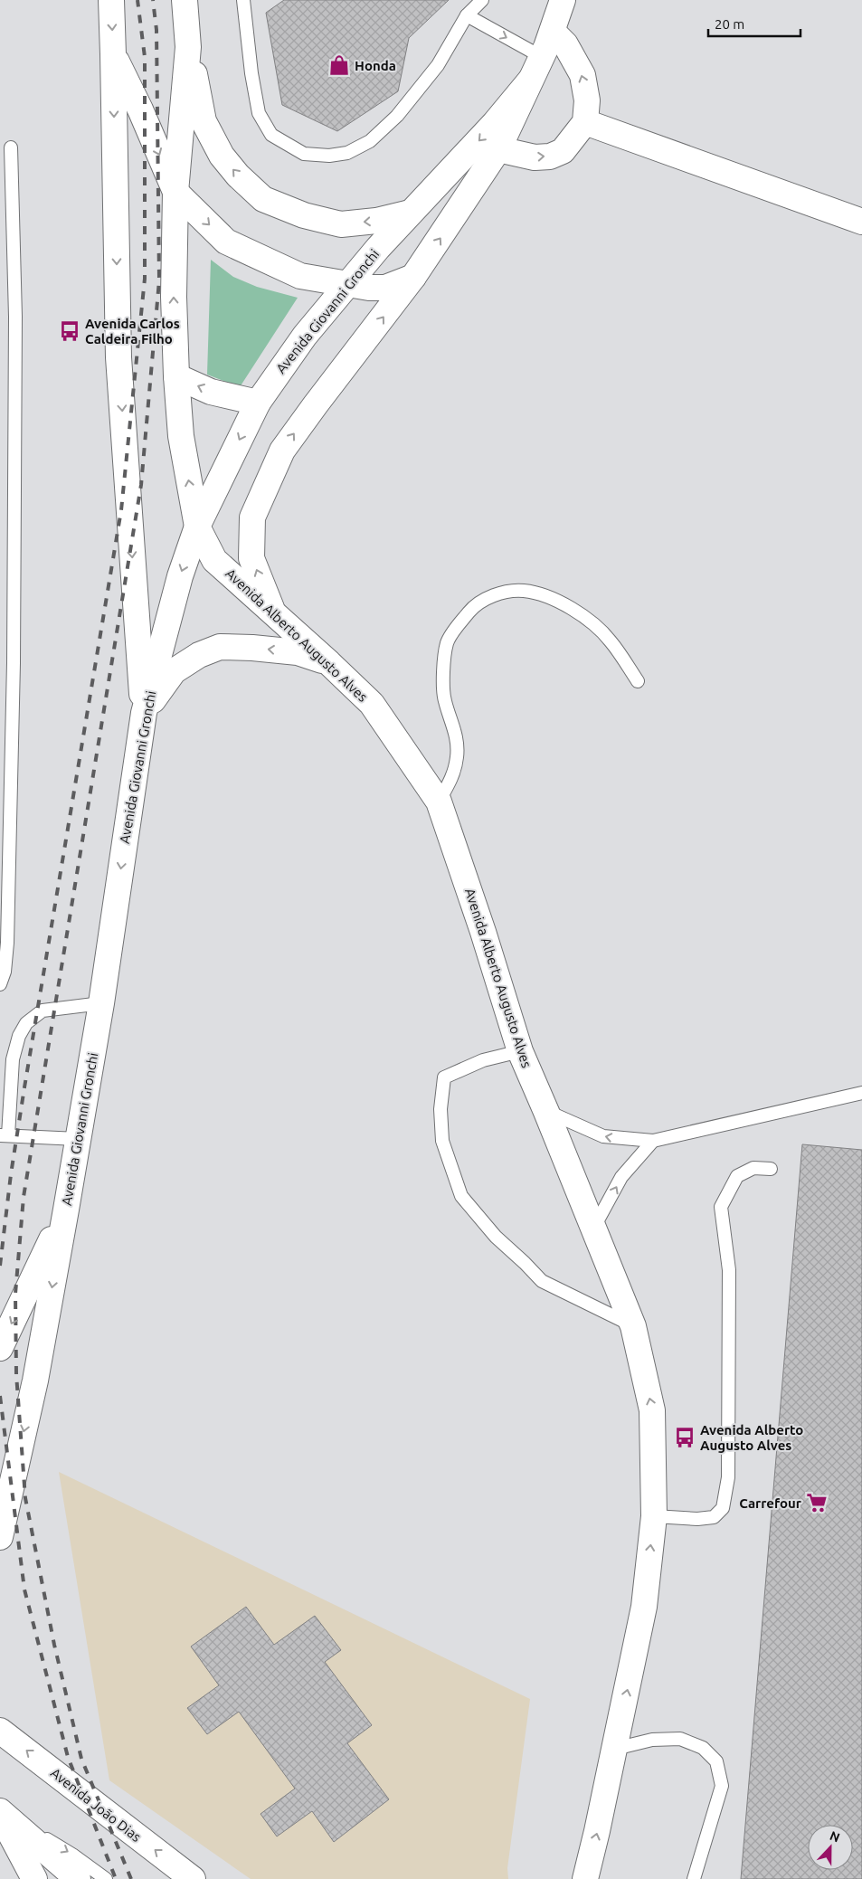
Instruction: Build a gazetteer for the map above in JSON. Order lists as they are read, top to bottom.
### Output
{
  "streets": {
    "main road": ["Avenida Giovanni Gronchi", "Avenida Alberto Augusto Alves", "Avenida João Dias"]
  },
  "crossings": [
    ["Avenida Giovanni Gronchi", "Avenida Alberto Augusto Alves"]
  ],
  "one_way": ["Avenida Alberto Augusto Alves"],
  "places": {
    "shop": ["Honda"],
    "bus stop": ["Avenida Carlos Caldeira Filho", "Avenida Alberto Augusto Alves"],
    "supermarket": ["Carrefour"]
  },
  "scale_bar": "20 m",
  "north": "top"
}
